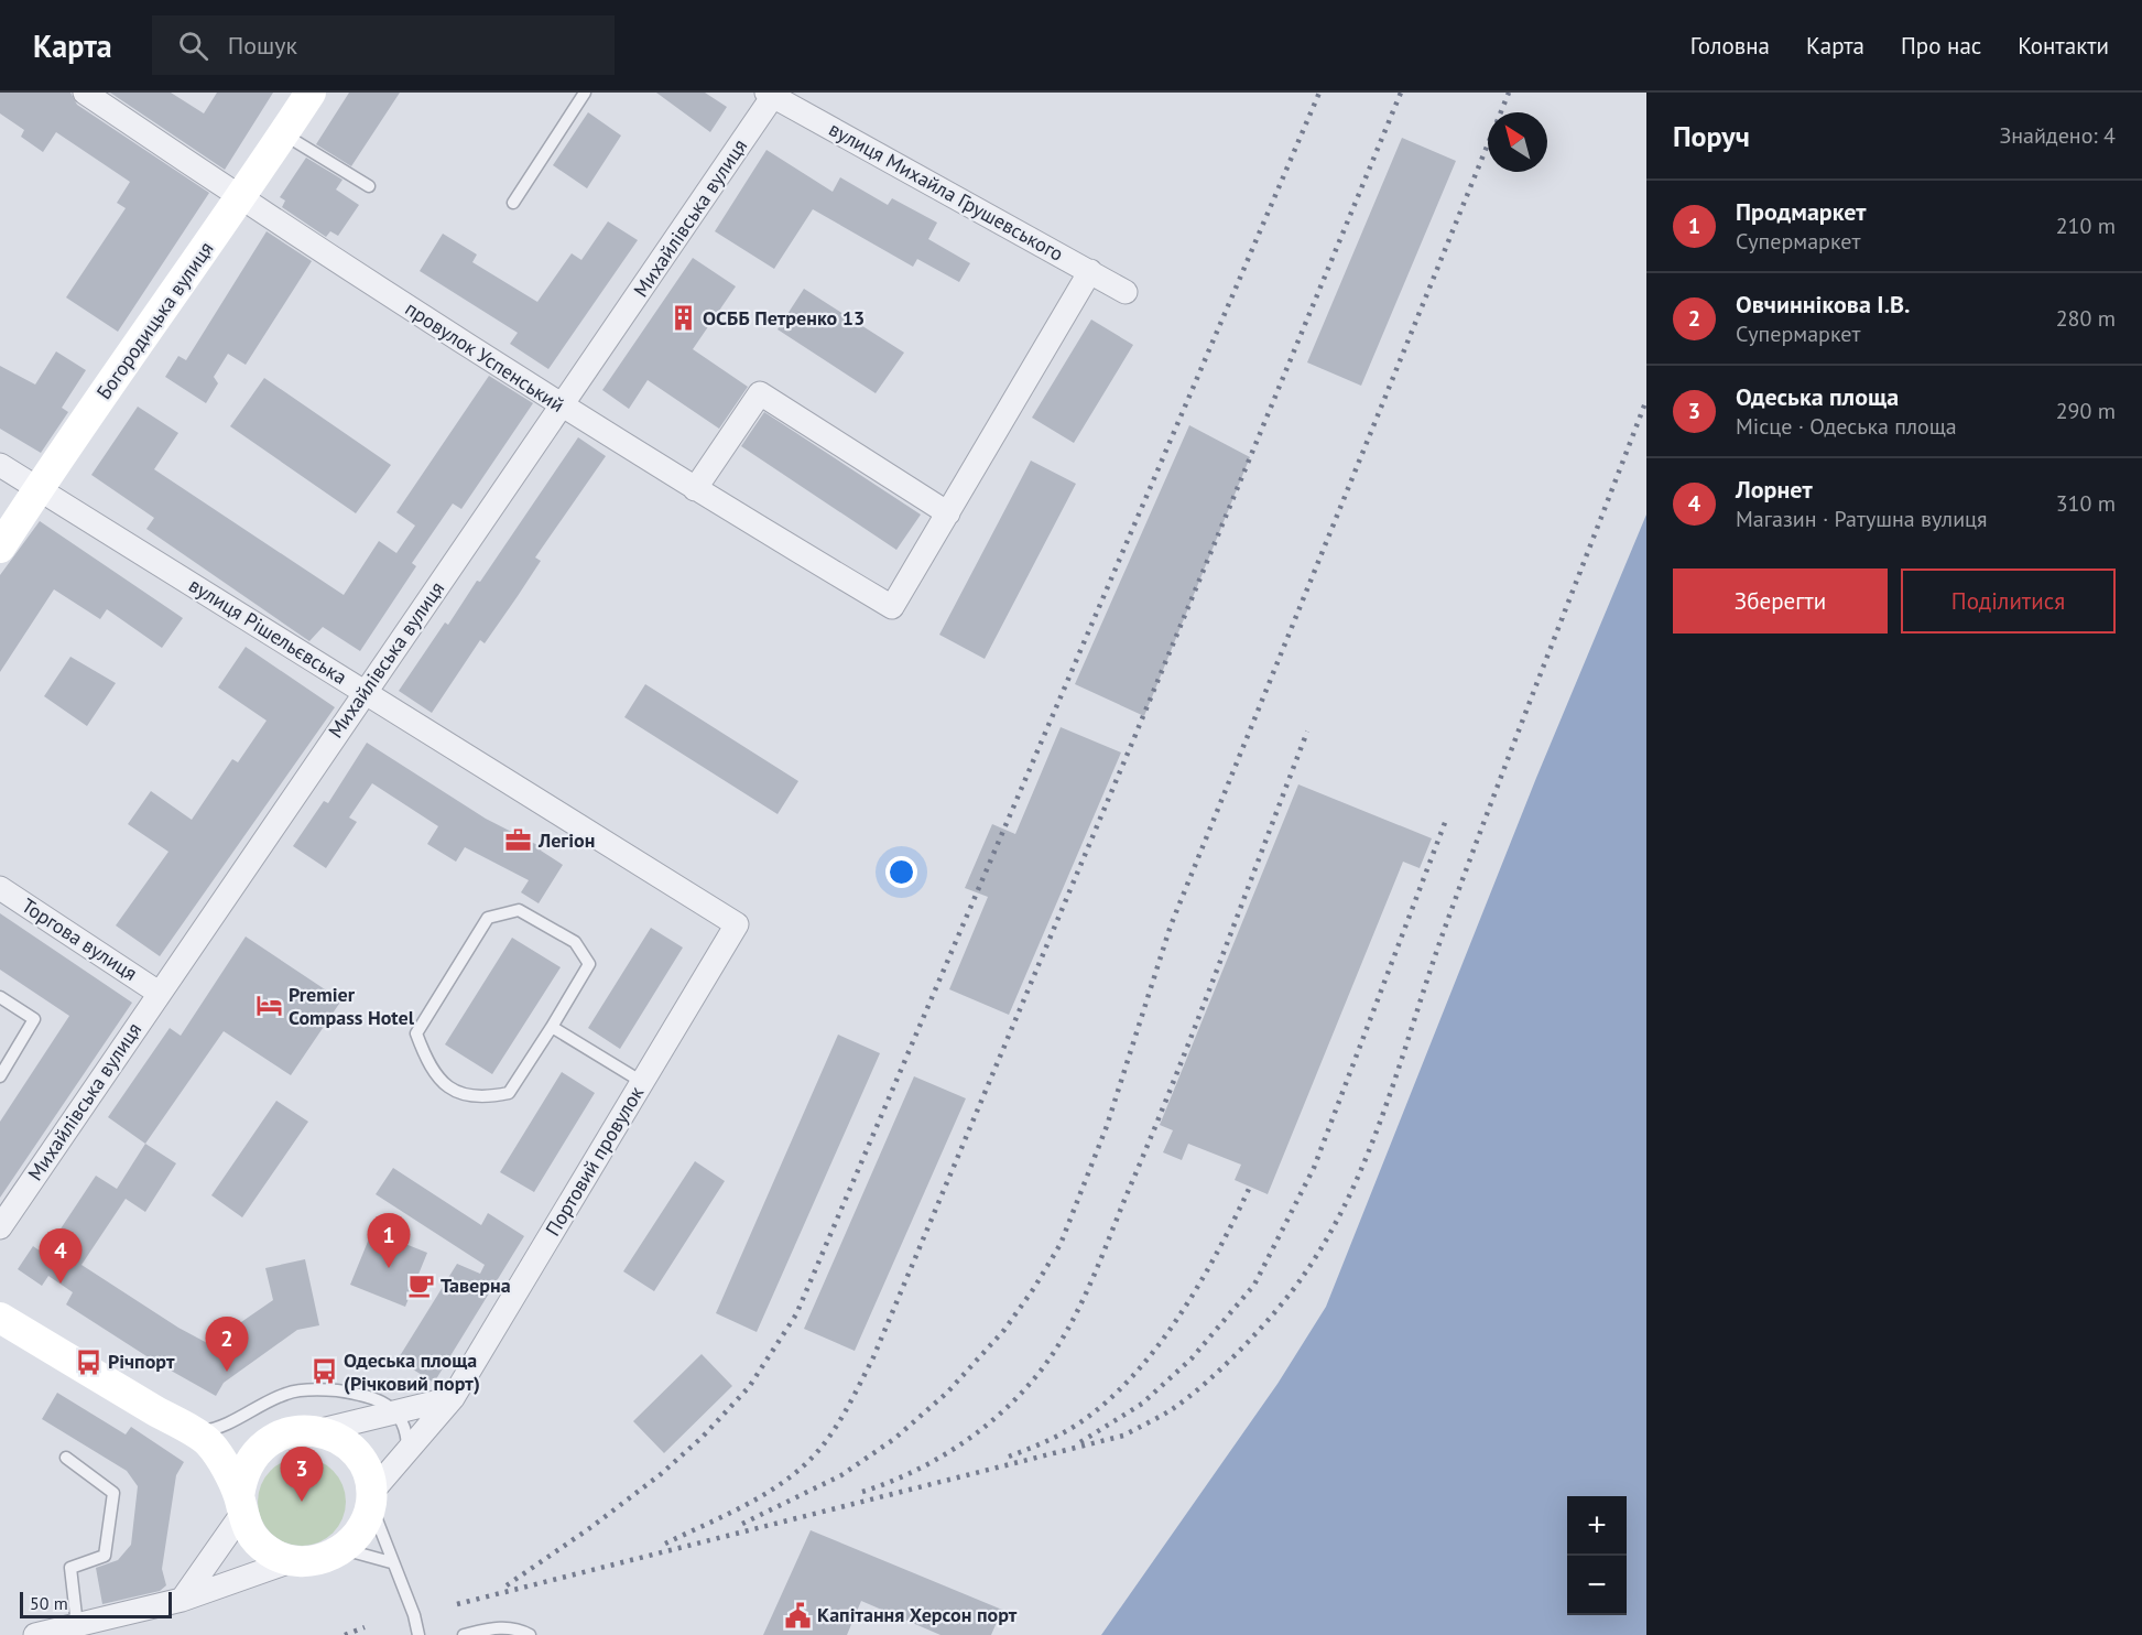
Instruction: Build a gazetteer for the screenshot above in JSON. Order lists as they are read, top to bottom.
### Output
{
  "streets": {
    "street": [
      "вулиця Михайла Грушевського",
      "Михайлівська вулиця",
      "Богородицька вулиця",
      "провулок Успенський",
      "вулиця Рішельєвська",
      "Торгова вулиця",
      "Портовий провулок"
    ]
  },
  "crossings": [
    ["вулиця Михайла Грушевського", "Михайлівська вулиця"],
    ["Михайлівська вулиця", "провулок Успенський"],
    ["Михайлівська вулиця", "вулиця Рішельєвська"],
    ["Михайлівська вулиця", "Торгова вулиця"],
    ["Богородицька вулиця", "провулок Успенський"],
    ["Богородицька вулиця", "вулиця Рішельєвська"],
    ["вулиця Рішельєвська", "Портовий провулок"]
  ],
  "places": {
    "building": ["ОСББ Петренко 13"],
    "office": ["Легіон"],
    "hotel": ["Premier Compass Hotel"],
    "cafe": ["Таверна"],
    "bus stop": ["Річпорт", "Одеська площа (Річковий порт)"],
    "public building": ["Капітання Херсон порт"]
  },
  "scale_bar": "50 m",
  "north": "top left",
  "page": {
    "header": "Карта",
    "search": "Пошук",
    "nav": [
      "Головна",
      "Карта",
      "Про нас",
      "Контакти"
    ],
    "heading": ["Поруч", "Знайдено: 4"],
    "list": [
      {
        "mark": "1",
        "name": "Продмаркет",
        "note": "Супермаркет",
        "value": "210 m"
      },
      {
        "mark": "2",
        "name": "Овчиннікова І.В.",
        "note": "Супермаркет",
        "value": "280 m"
      },
      {
        "mark": "3",
        "name": "Одеська площа",
        "note": "Місце · Одеська площа",
        "value": "290 m"
      },
      {
        "mark": "4",
        "name": "Лорнет",
        "note": "Магазин · Ратушна вулиця",
        "value": "310 m"
      }
    ],
    "buttons": ["Зберегти", "Поділитися"],
    "pins": [
      "1",
      "4",
      "2",
      "3"
    ],
    "map_buttons": ["+", "−"],
    "scale": "50 m"
  }
}
